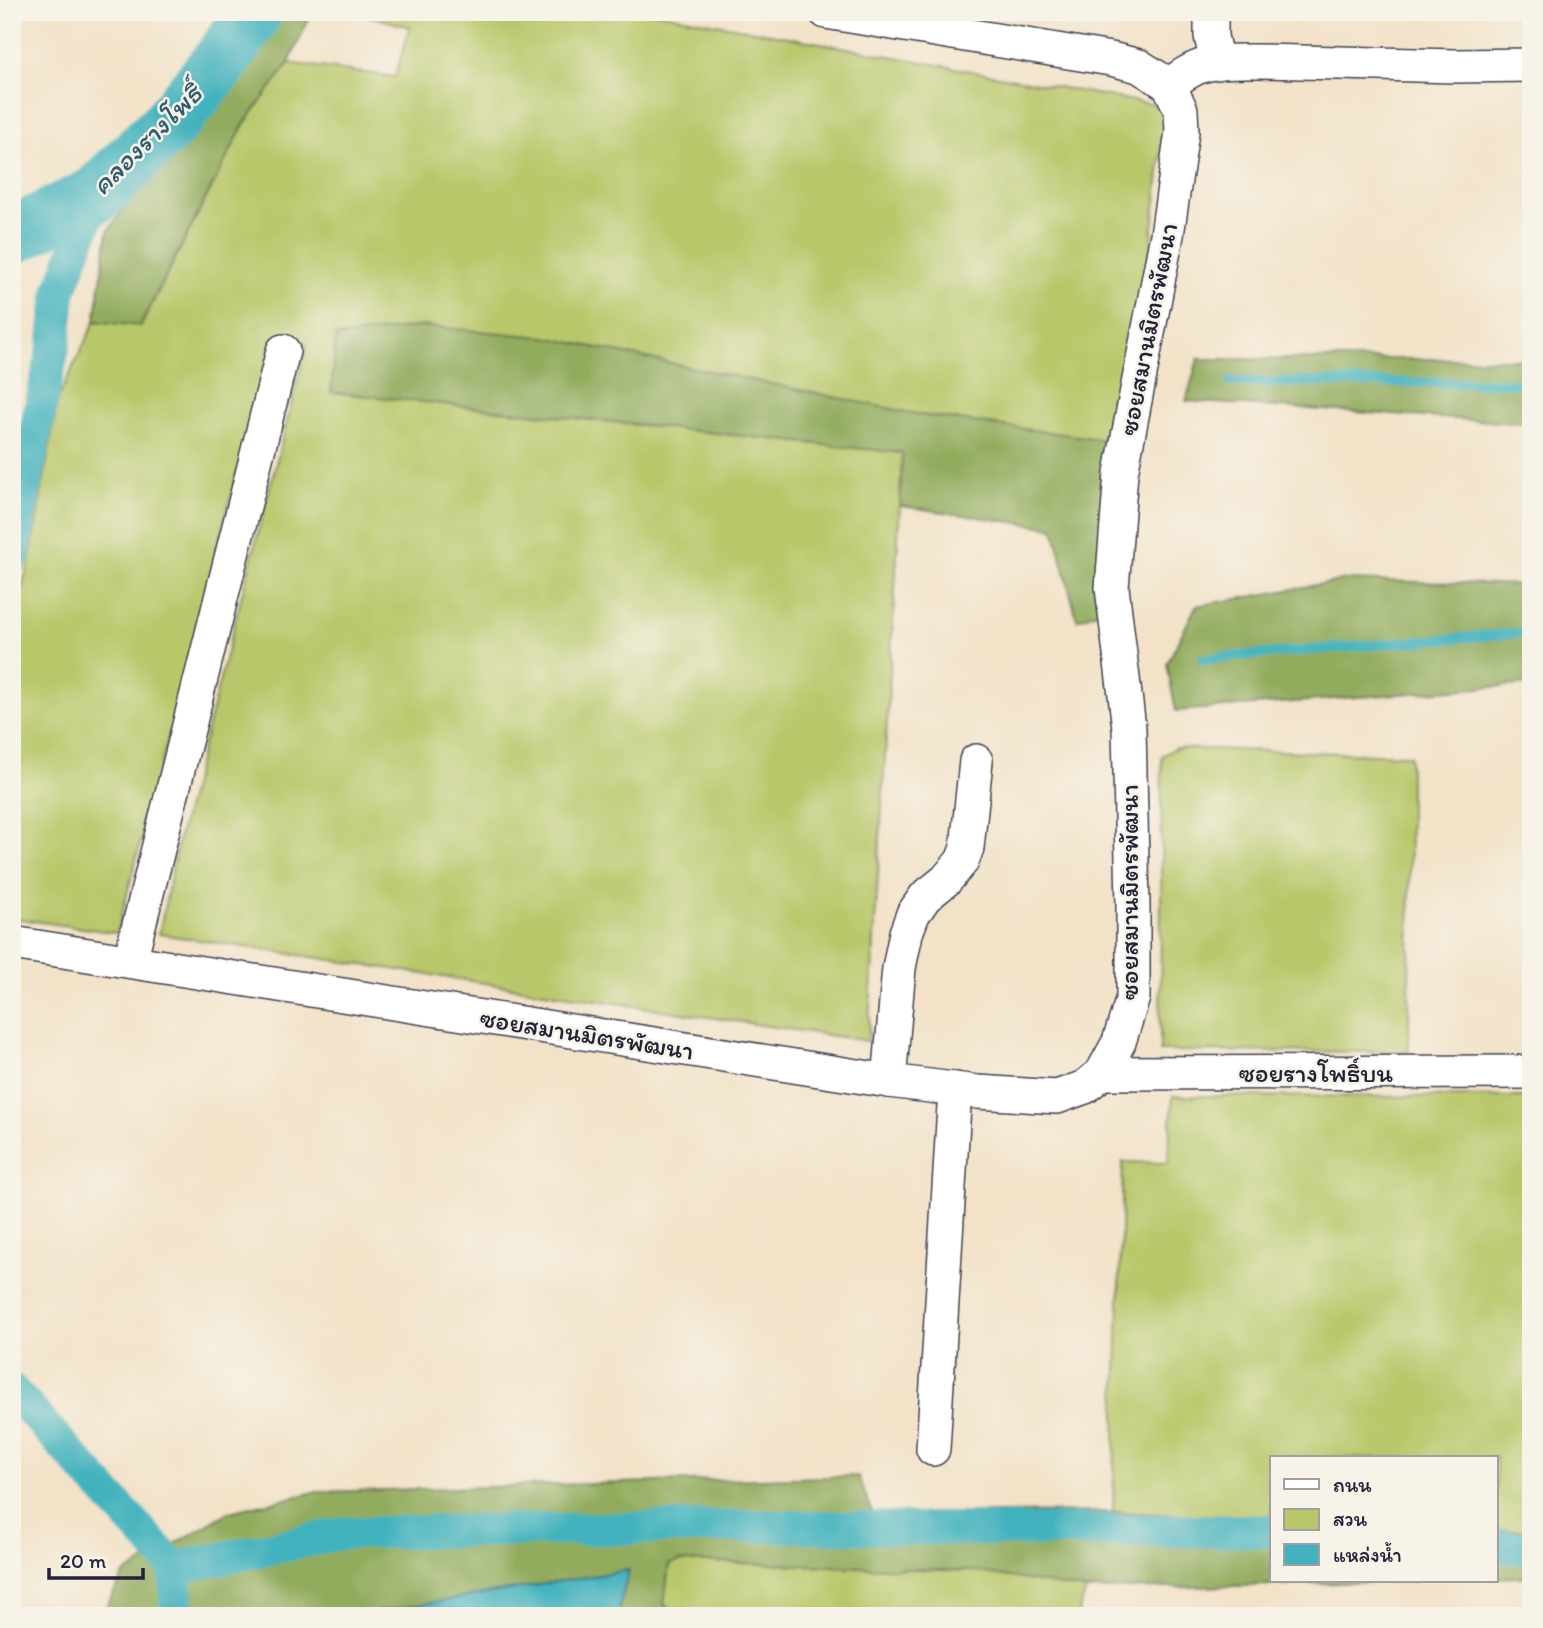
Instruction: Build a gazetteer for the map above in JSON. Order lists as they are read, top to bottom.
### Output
{
  "streets": {
    "street": ["ซอยสมานมิตรพัฒนา", "ซอยรางโพธิ์บน"]
  },
  "crossings": [
    ["ซอยสมานมิตรพัฒนา", "ซอยรางโพธิ์บน"]
  ],
  "water": ["คลองรางโพธิ์"],
  "legend": ["ถนน", "สวน", "แหล่งน้ำ"],
  "scale_bar": "20 m"
}
